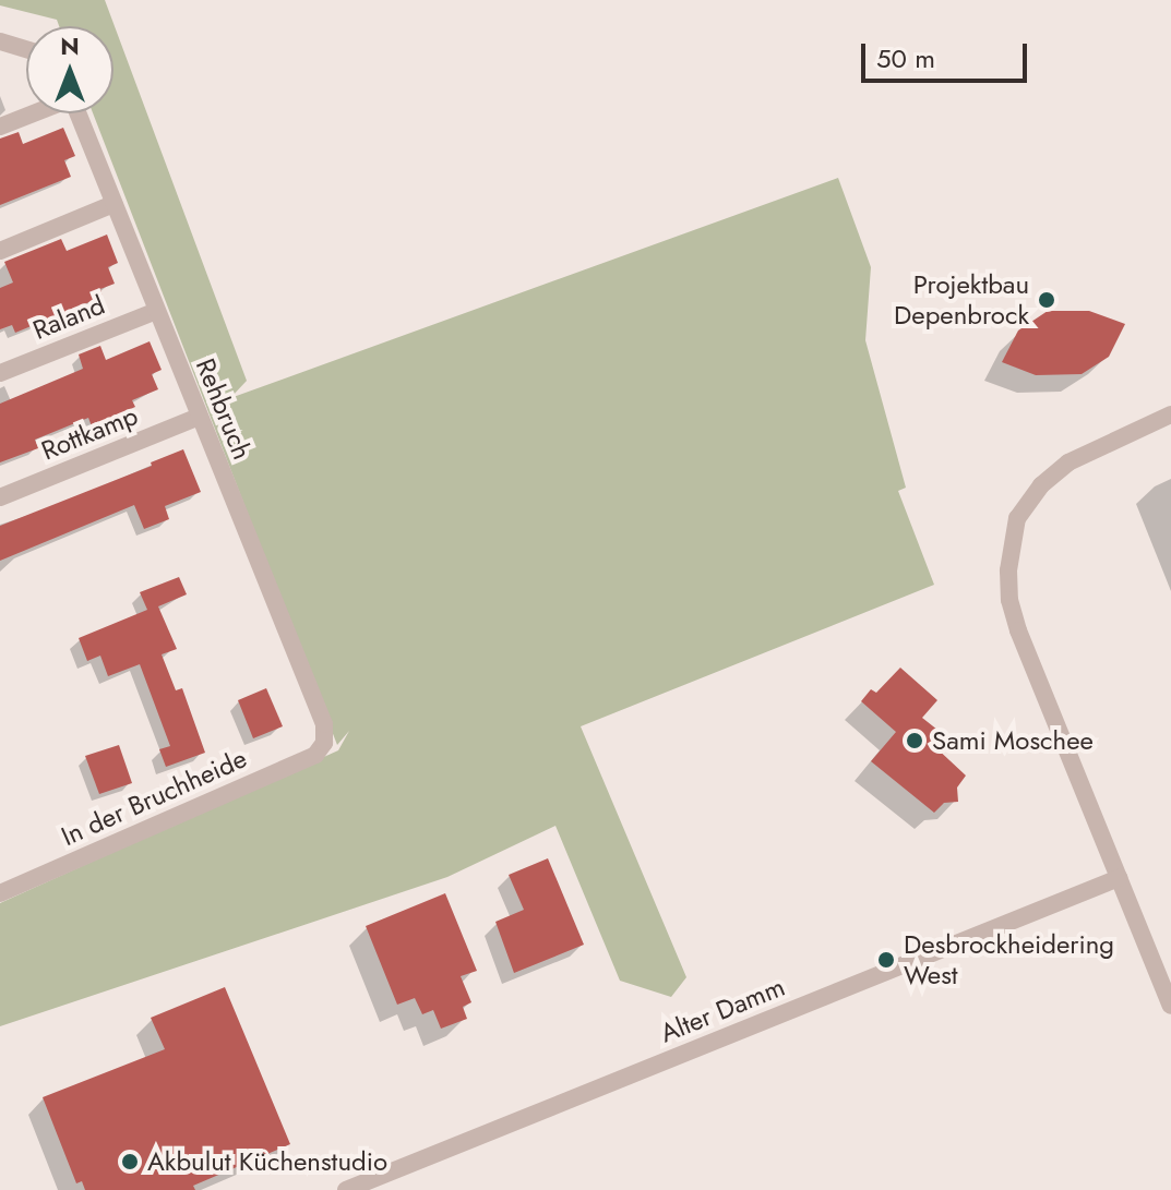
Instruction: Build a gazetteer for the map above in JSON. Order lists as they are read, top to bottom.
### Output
{
  "streets": {
    "street": [
      "Raland",
      "Rehbruch",
      "Rottkamp",
      "In der Bruchheide",
      "Alter Damm"
    ]
  },
  "crossings": [
    ["Raland", "Rehbruch"],
    ["Rehbruch", "Rottkamp"],
    ["Rehbruch", "In der Bruchheide"]
  ],
  "places": [
    "Projektbau Depenbrock",
    "Sami Moschee",
    "Desbrockheidering West",
    "Akbulut Küchenstudio"
  ],
  "scale_bar": "50 m",
  "north": "top"
}
